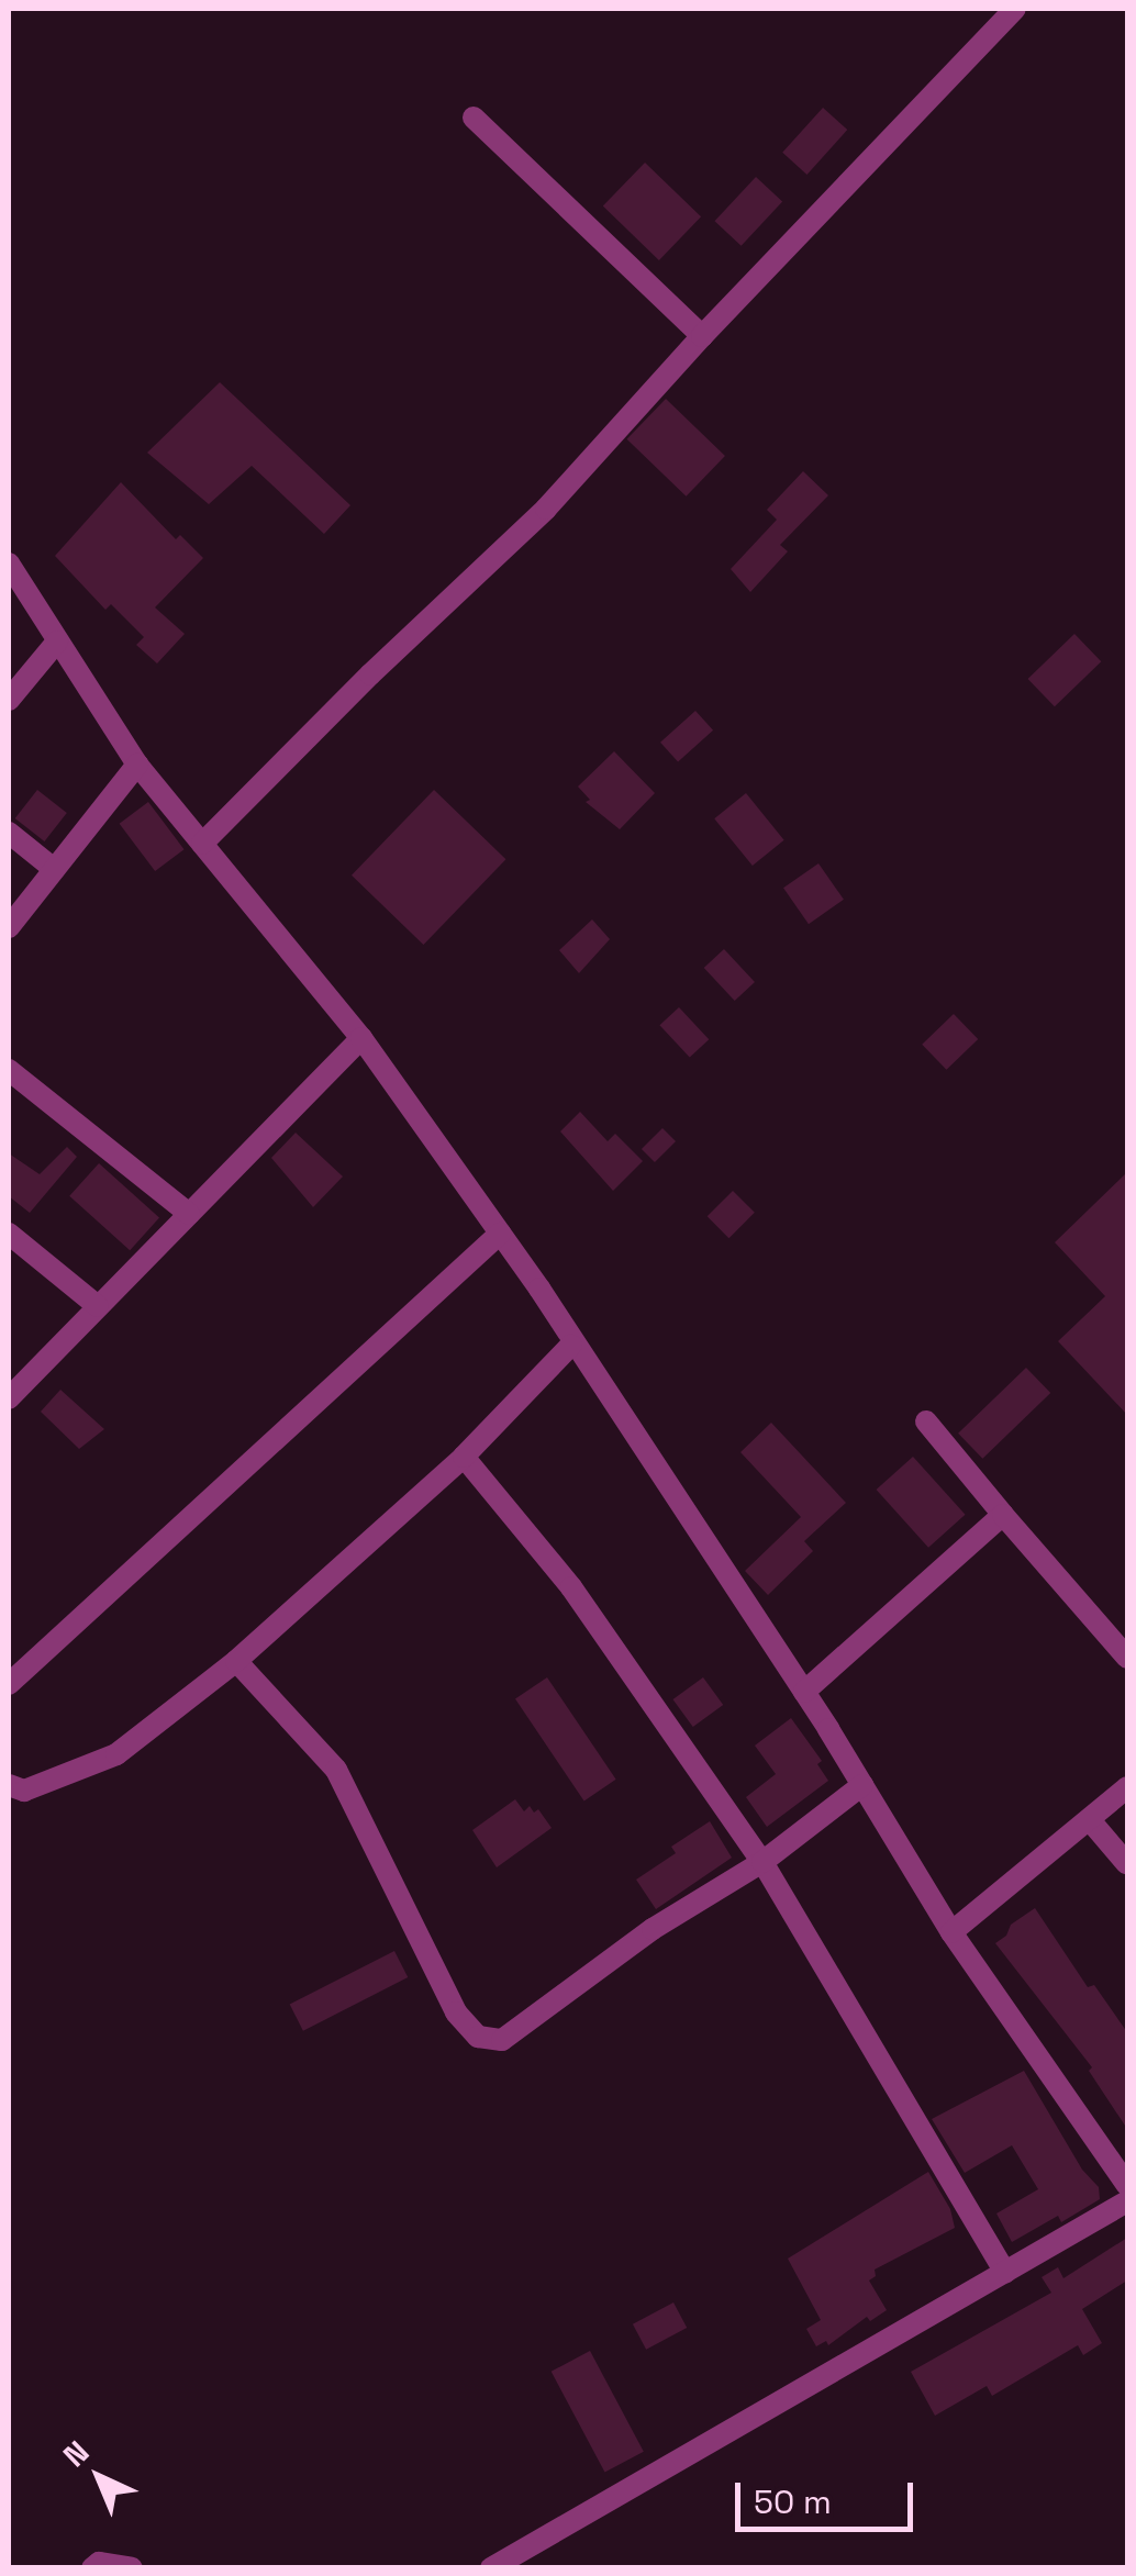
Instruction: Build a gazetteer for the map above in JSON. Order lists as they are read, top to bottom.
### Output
{
  "scale_bar": "50 m",
  "north": "top left"
}
